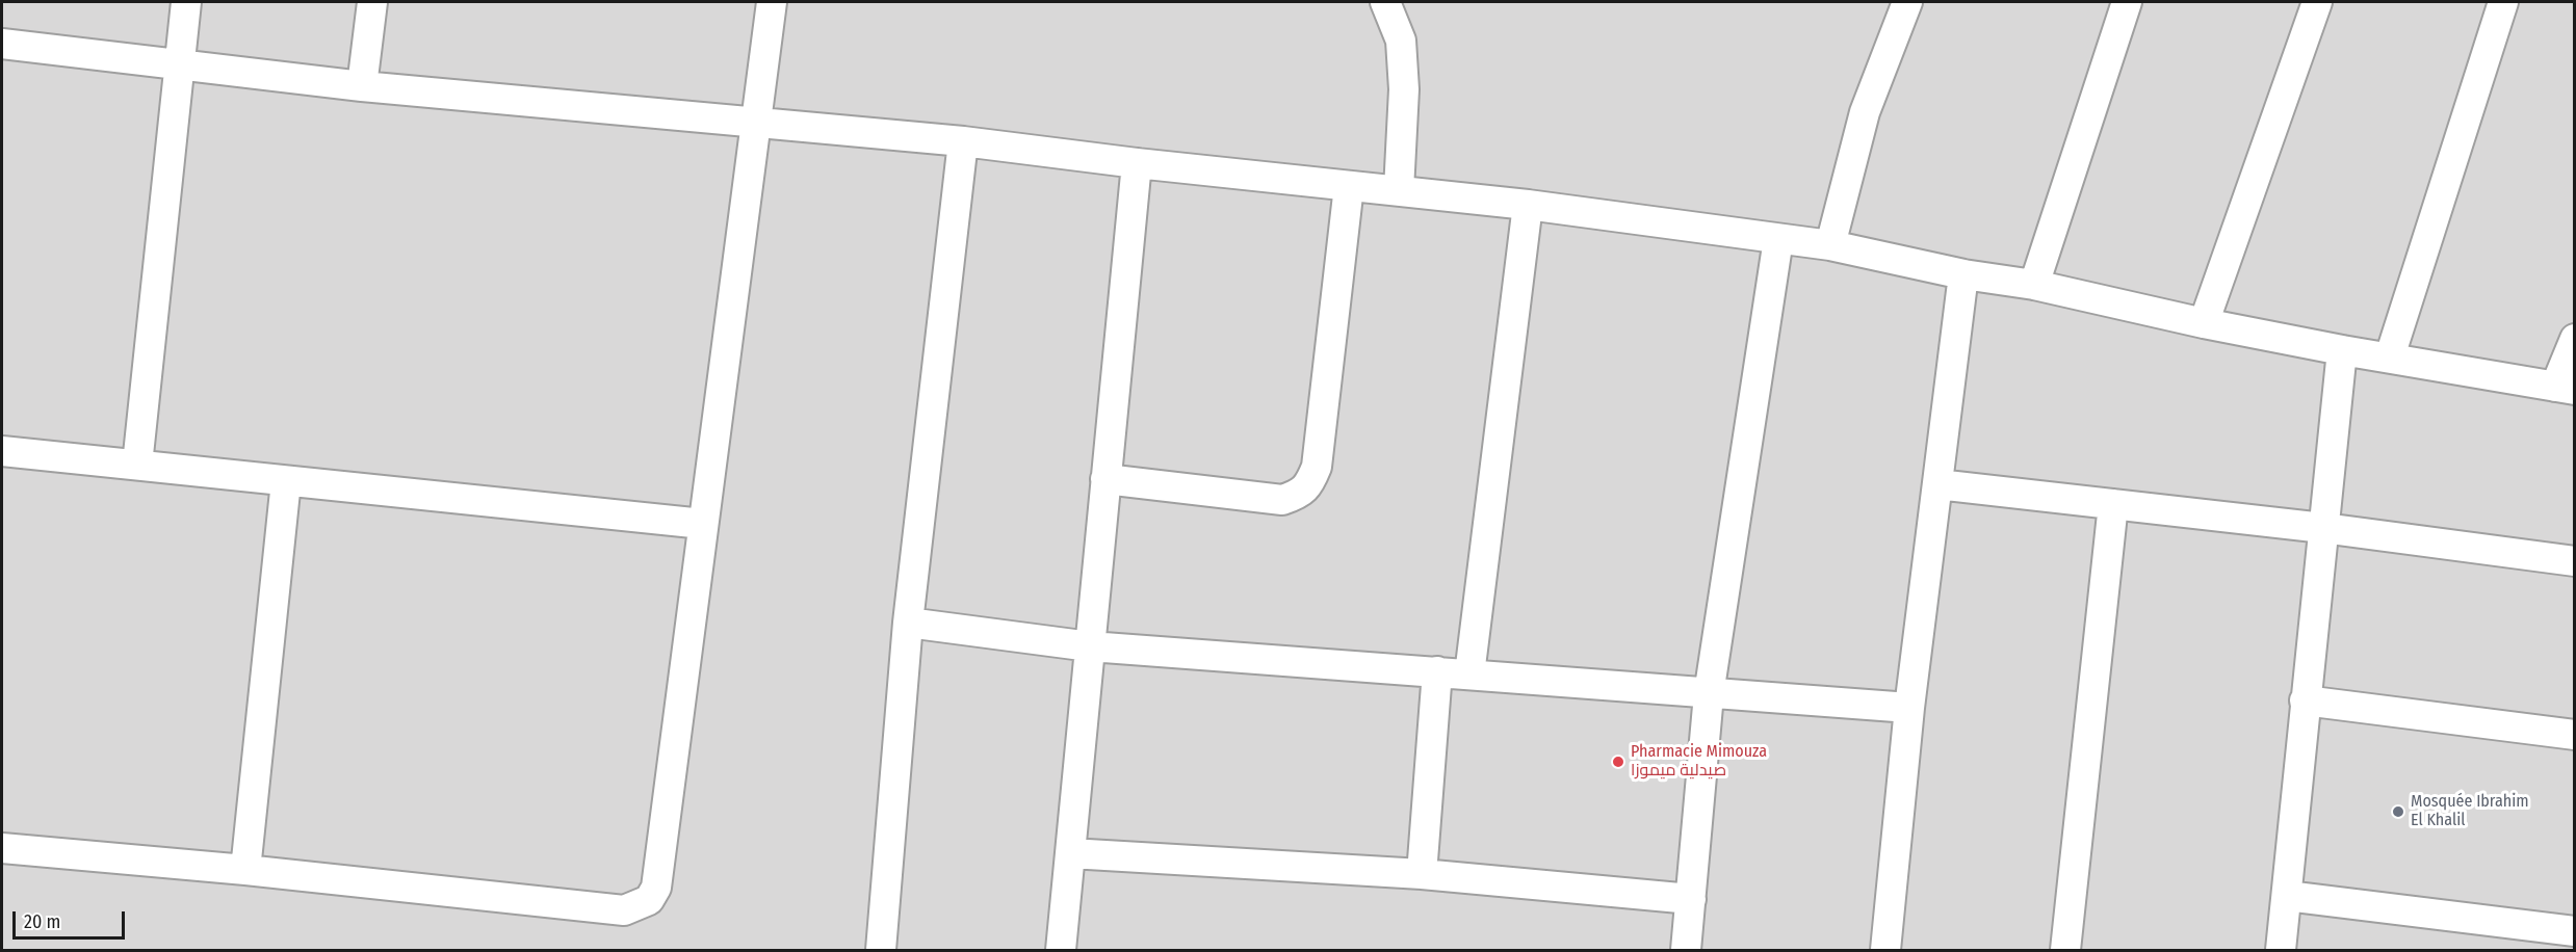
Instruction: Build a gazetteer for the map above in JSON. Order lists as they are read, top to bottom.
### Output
{
  "places": ["Pharmacie Mimouza صيدلية ميموزا", "Mosquée Ibrahim El Khalil"],
  "scale_bar": "20 m"
}
